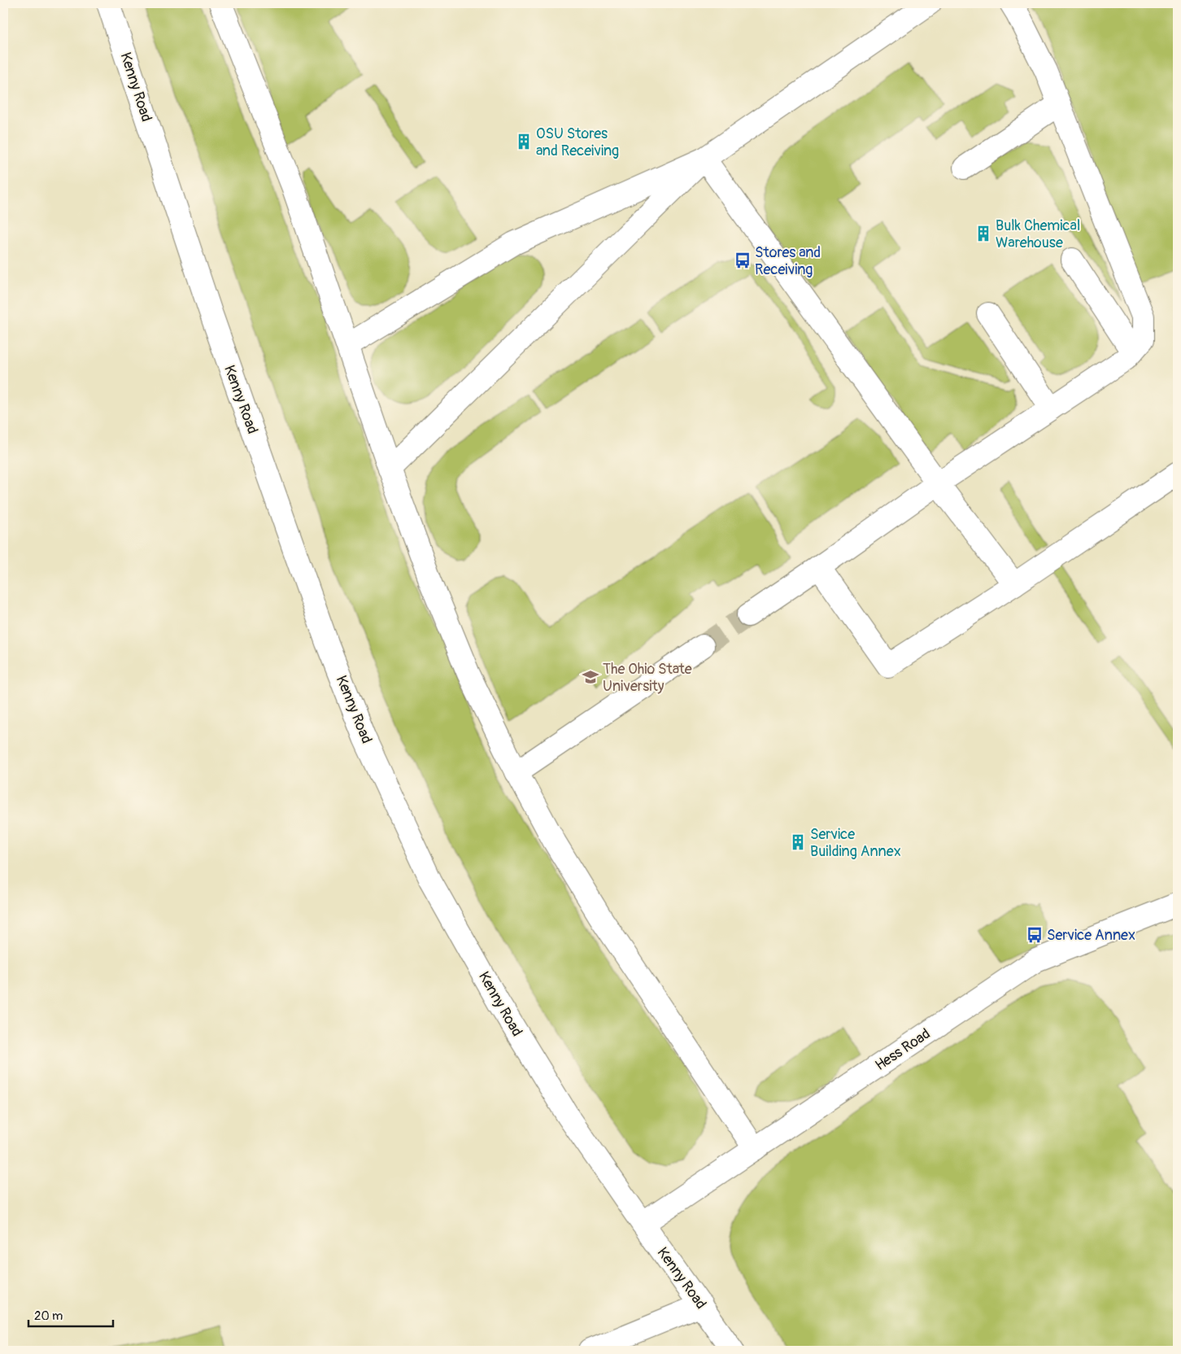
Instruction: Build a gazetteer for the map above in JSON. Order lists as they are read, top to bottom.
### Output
{
  "streets": {
    "main road": ["Kenny Road", "Hess Road"]
  },
  "crossings": [
    ["Kenny Road", "Hess Road"]
  ],
  "places": {
    "building": ["OSU Stores and Receiving", "Bulk Chemical Warehouse", "Service Building Annex"],
    "bus stop": ["Stores and Receiving", "Service Annex"],
    "school or university": ["The Ohio State University"]
  },
  "scale_bar": "20 m"
}
